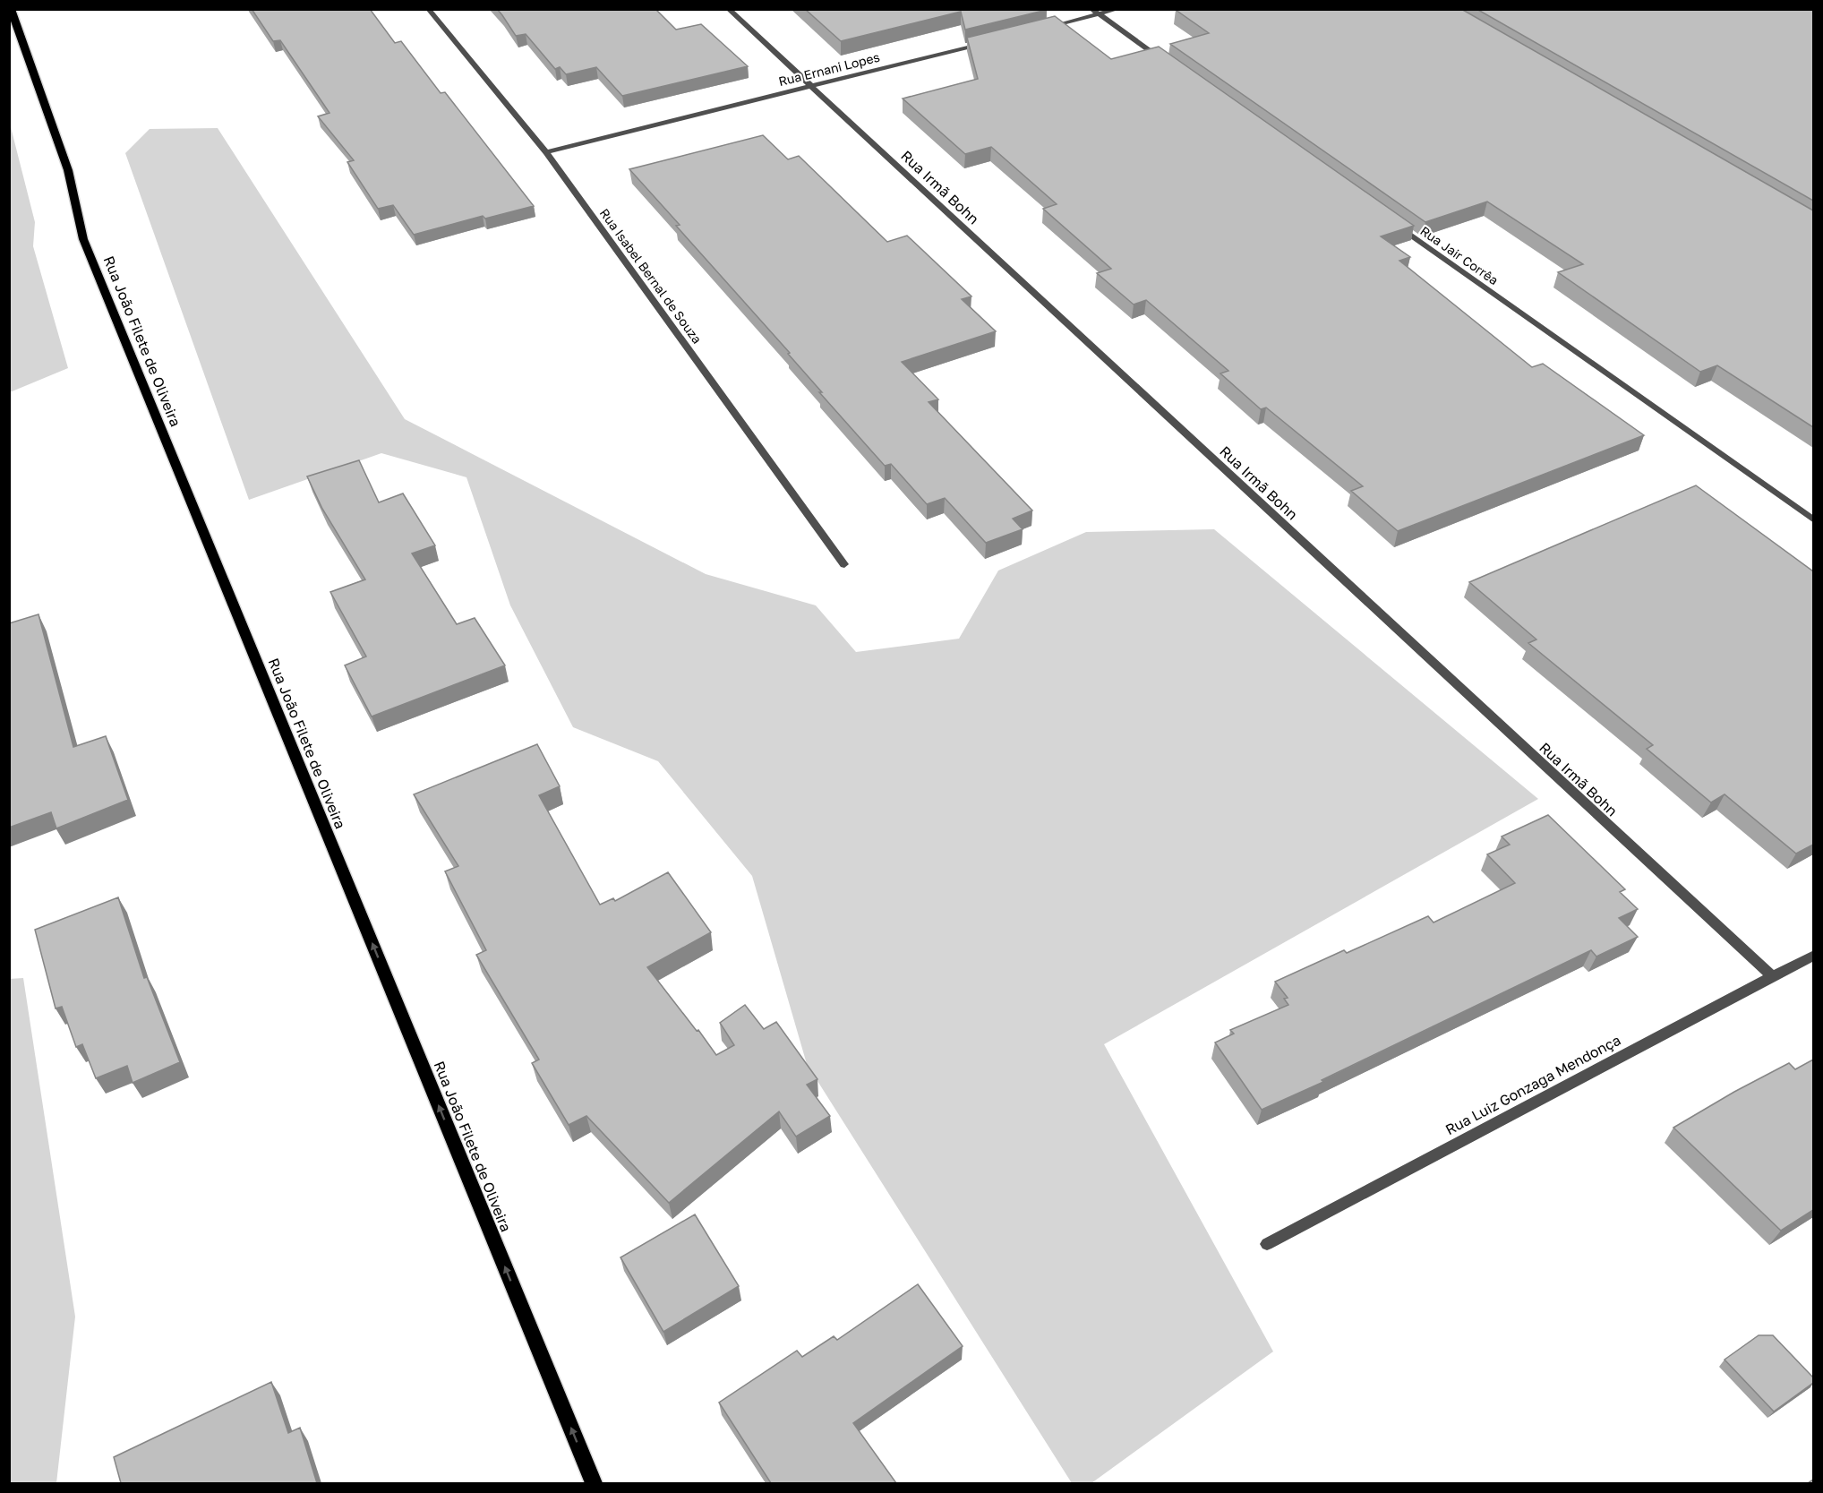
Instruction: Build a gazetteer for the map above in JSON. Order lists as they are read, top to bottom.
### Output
{
  "streets": {
    "main road": ["Rua João Filete de Oliveira"],
    "street": [
      "Rua Ernani Lopes",
      "Rua Irmã Bohn",
      "Rua Jair Corrêa",
      "Rua Isabel Bernal de Souza",
      "Rua Luiz Gonzaga Mendonça"
    ]
  },
  "crossings": [
    ["Rua Ernani Lopes", "Rua Irmã Bohn"],
    ["Rua Ernani Lopes", "Rua Isabel Bernal de Souza"],
    ["Rua Irmã Bohn", "Rua Luiz Gonzaga Mendonça"]
  ],
  "one_way": ["Rua João Filete de Oliveira"]
}
